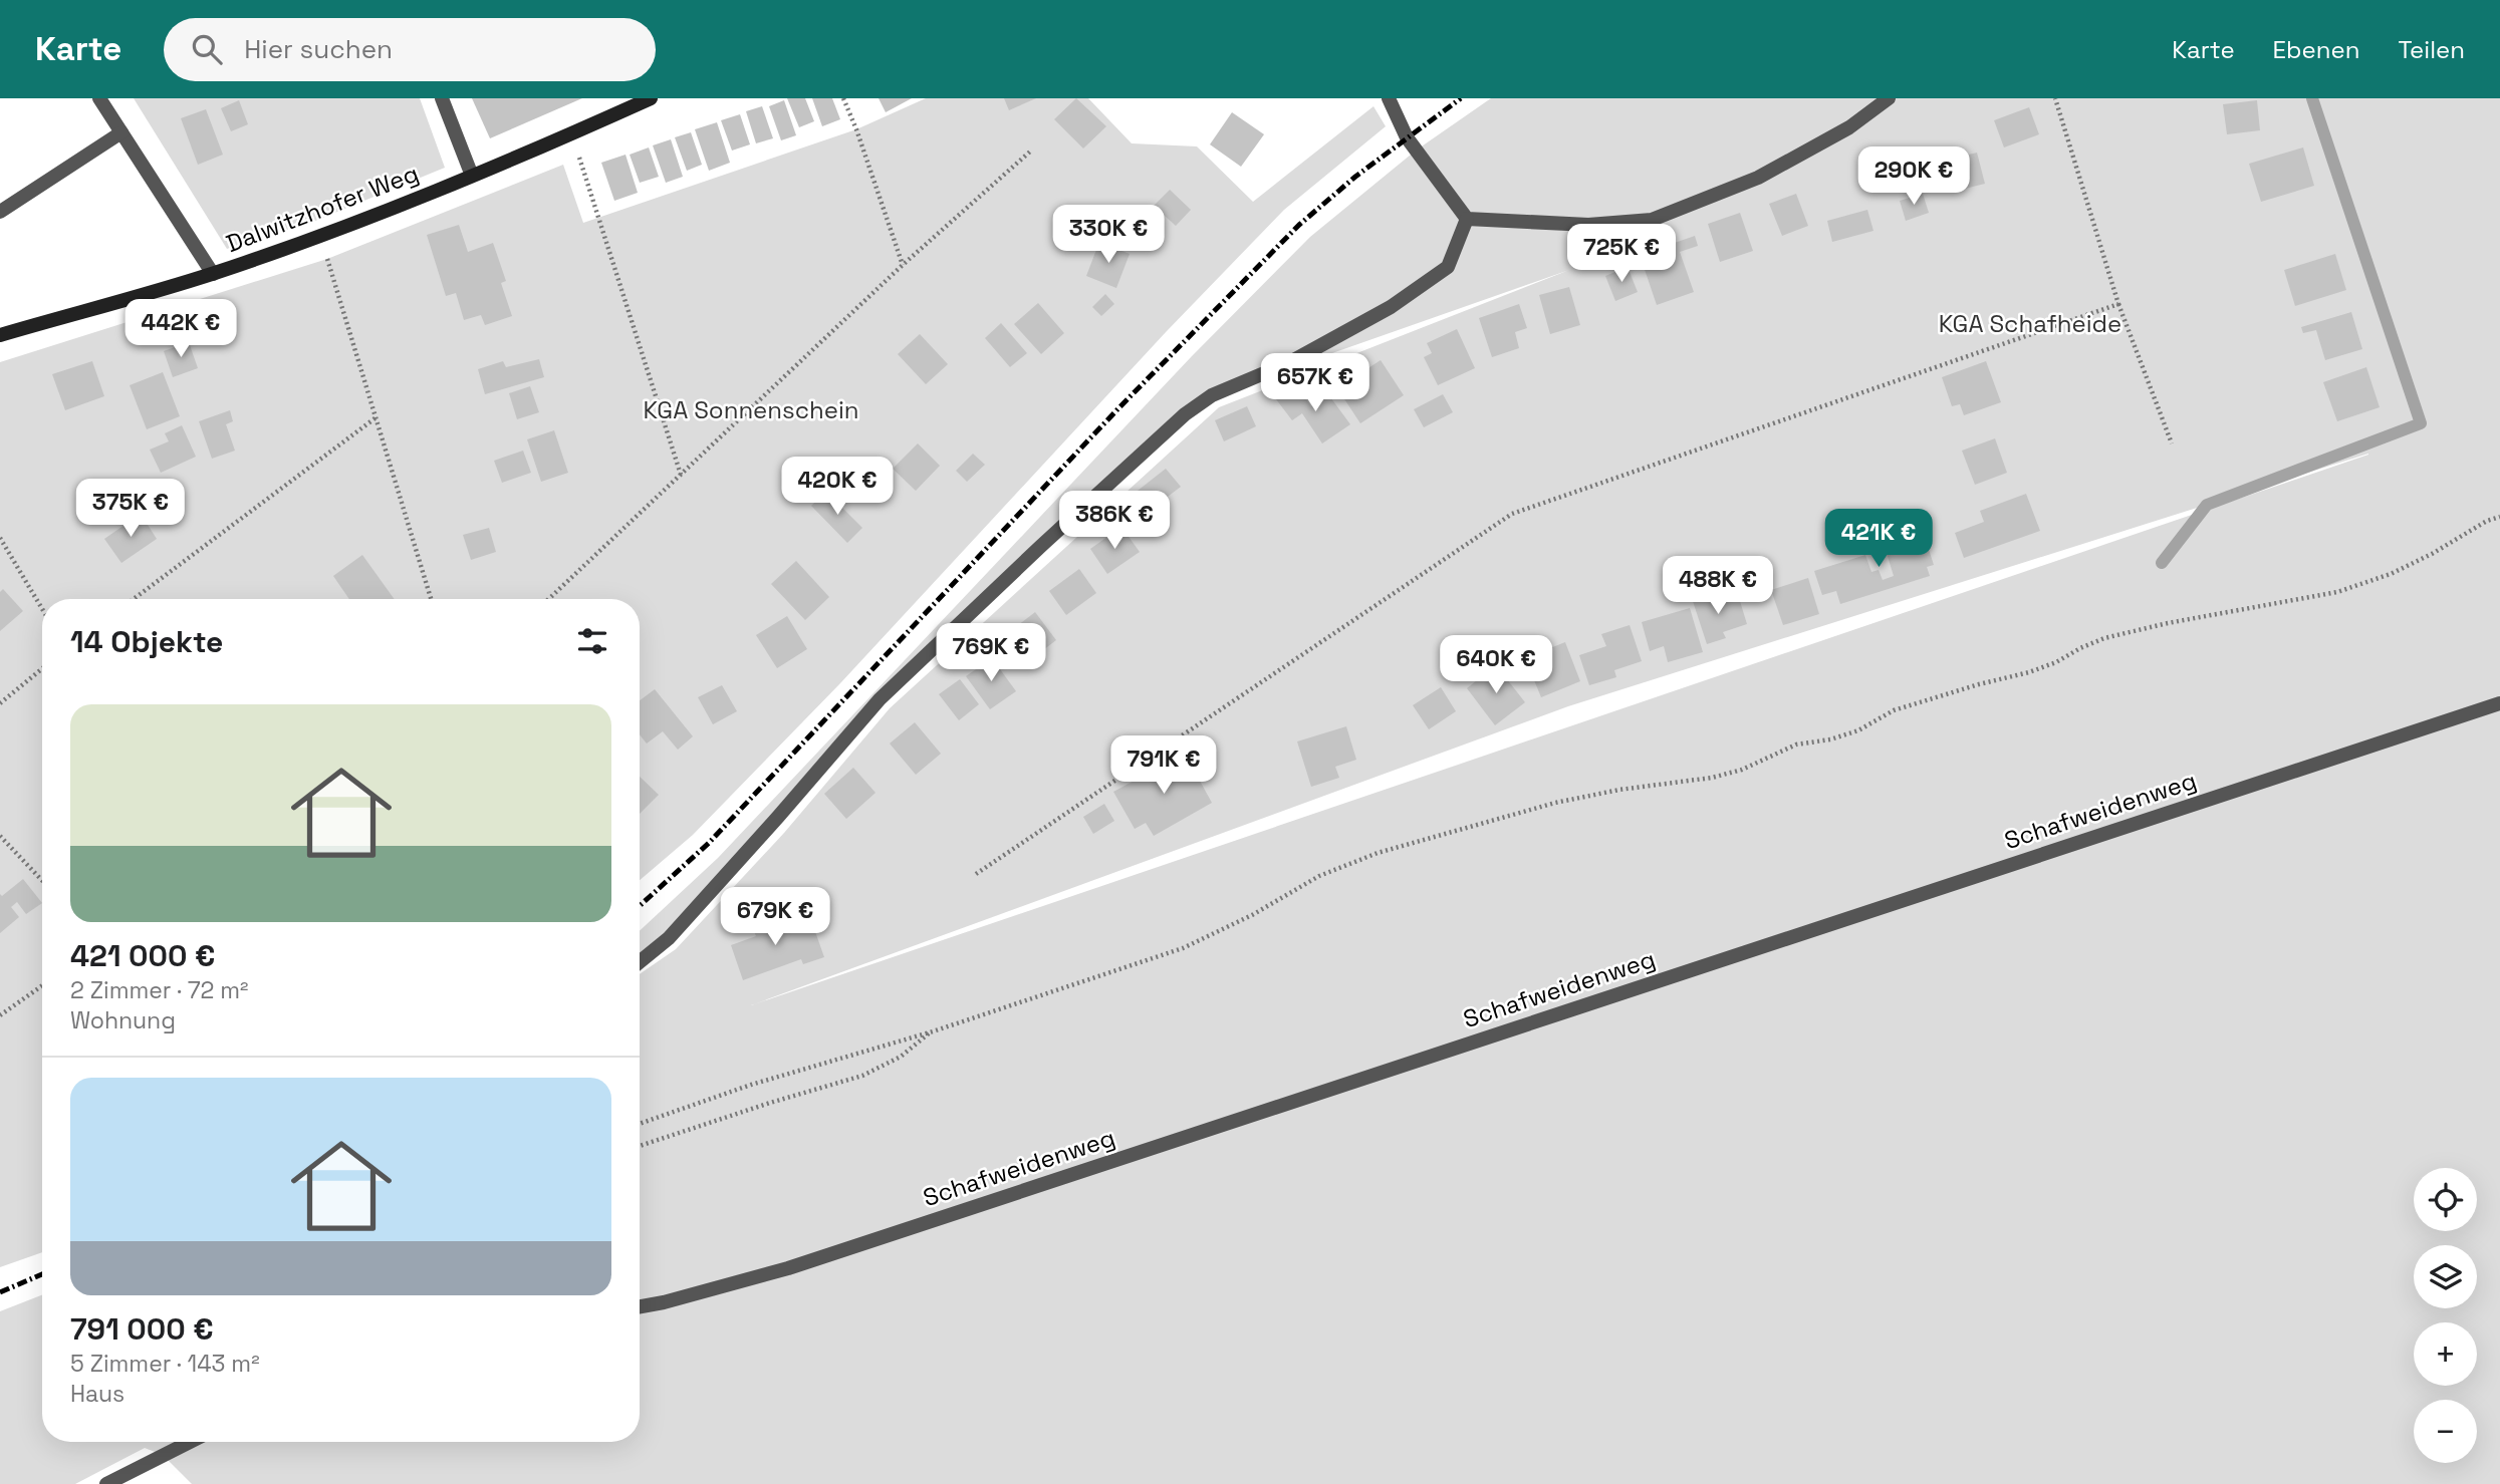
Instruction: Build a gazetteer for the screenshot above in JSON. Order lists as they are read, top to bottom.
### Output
{
  "streets": {
    "street": ["Dalwitzhofer Weg"],
    "lane": ["Schafweidenweg"]
  },
  "parks": ["KGA Schafheide", "KGA Sonnenschein"],
  "page": {
    "header": "Karte",
    "search": "Hier suchen",
    "nav": ["Karte", "Ebenen", "Teilen"],
    "price": [
      "290K €",
      "330K €",
      "725K €",
      "442K €",
      "657K €",
      "420K €",
      "375K €",
      "386K €",
      "421K €",
      "488K €",
      "769K €",
      "640K €",
      "791K €",
      "679K €"
    ],
    "heading": "14 Objekte",
    "list": [
      {
        "name": "421 000 €",
        "note": "2 Zimmer · 72 m² · Wohnung"
      },
      {
        "name": "791 000 €",
        "note": "5 Zimmer · 143 m² · Haus"
      }
    ],
    "map_buttons": ["+", "−"]
  }
}
